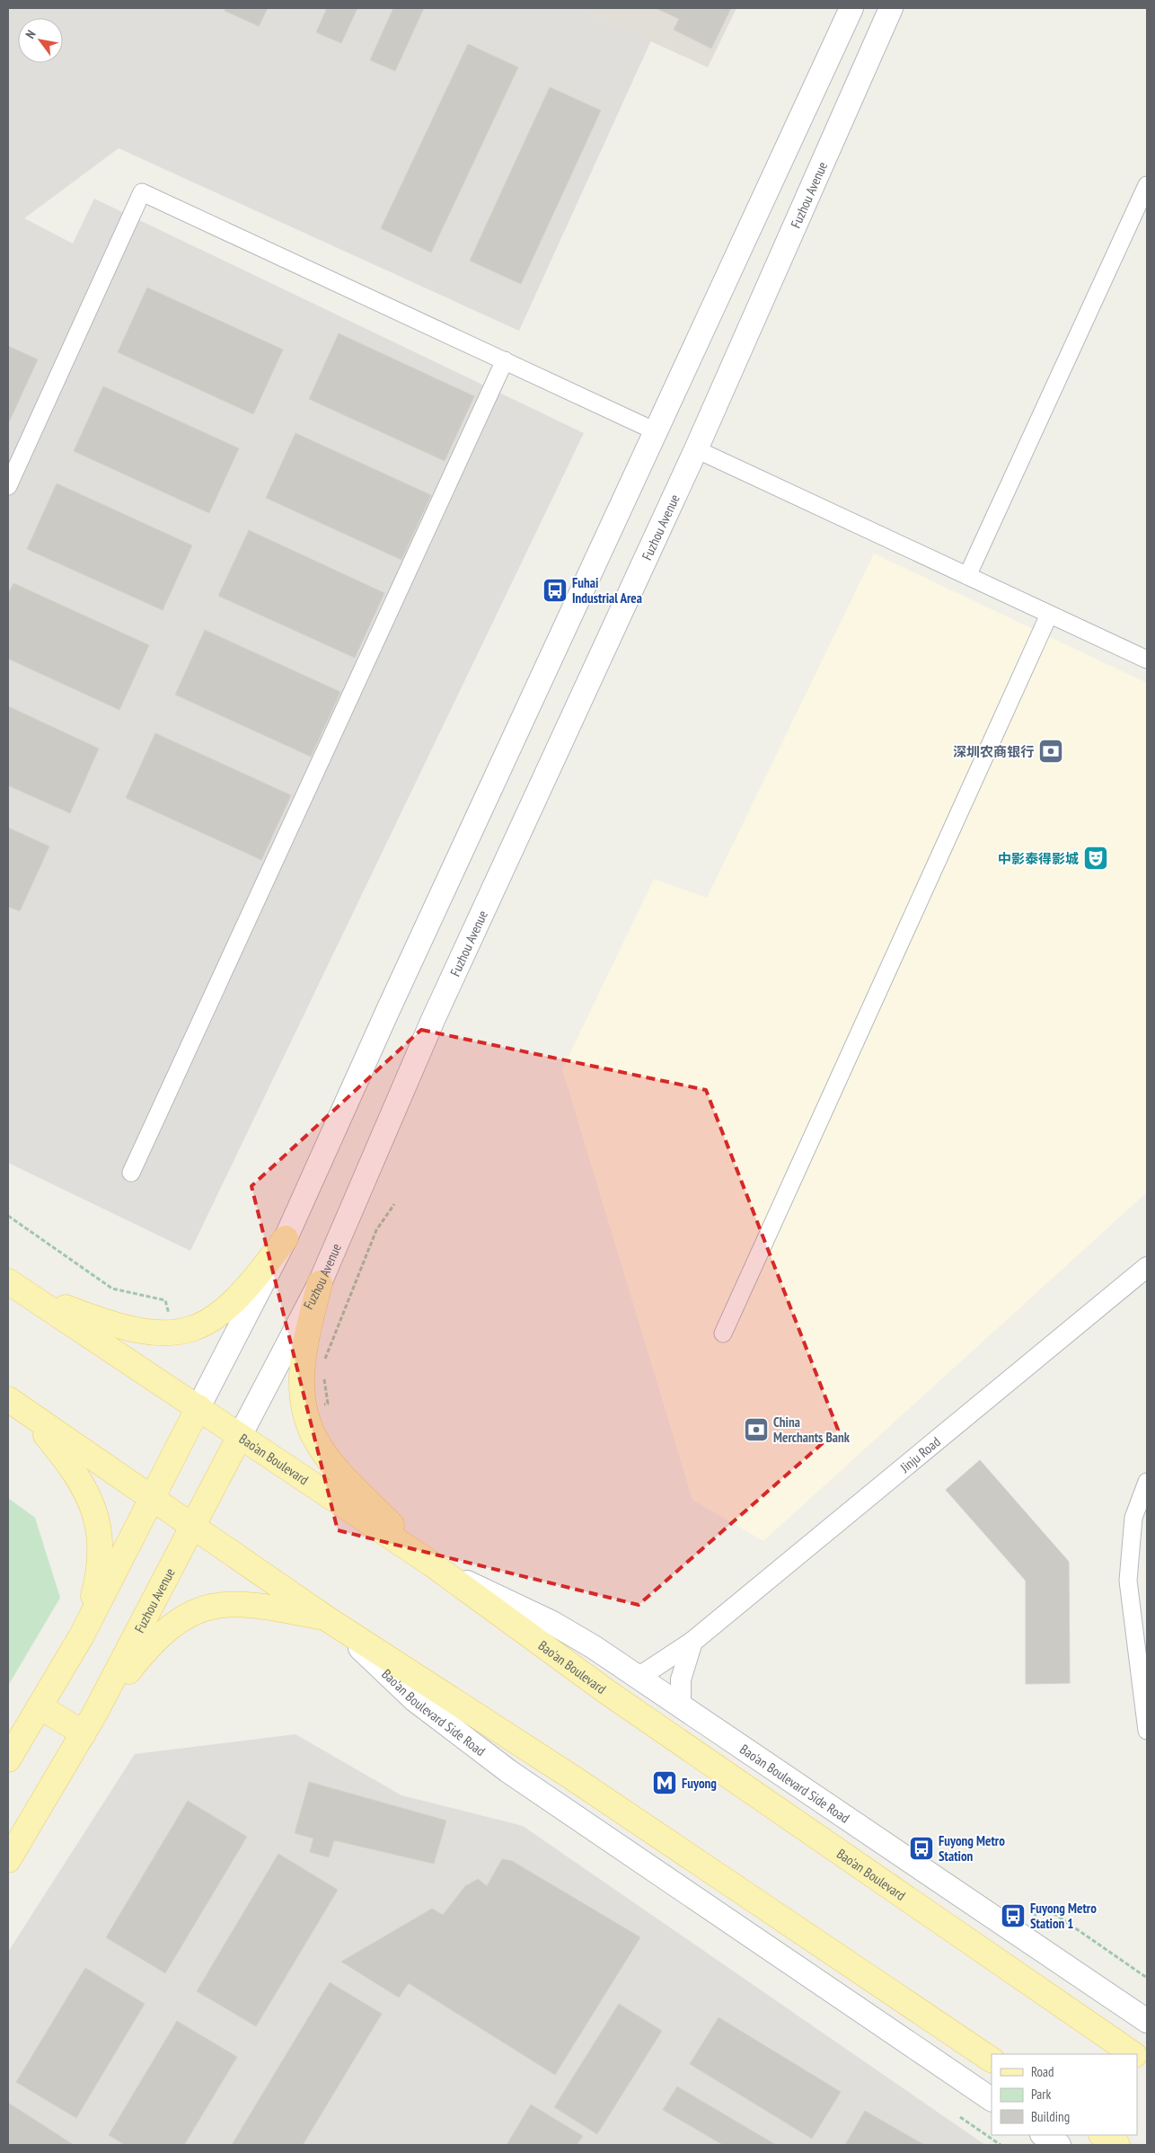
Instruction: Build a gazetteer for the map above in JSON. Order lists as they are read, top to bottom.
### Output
{
  "streets": {
    "main road": ["Fuzhou Avenue", "Bao'an Boulevard", "Bao'an Boulevard Side Road"],
    "street": ["Jinju Road"]
  },
  "crossings": [
    ["Fuzhou Avenue", "Bao'an Boulevard"],
    ["Jinju Road", "Bao'an Boulevard Side Road"],
    ["Bao'an Boulevard", "Bao'an Boulevard Side Road"]
  ],
  "places": {
    "bus stop": ["Fuhai Industrial Area", "Fuyong Metro Station", "Fuyong Metro Station 1"],
    "bank": ["深圳农商银行", "China Merchants Bank"],
    "theatre": ["中影泰得影城"],
    "metro station": ["Fuyong"]
  },
  "legend": ["Road", "Park", "Building"],
  "north": "top left"
}
